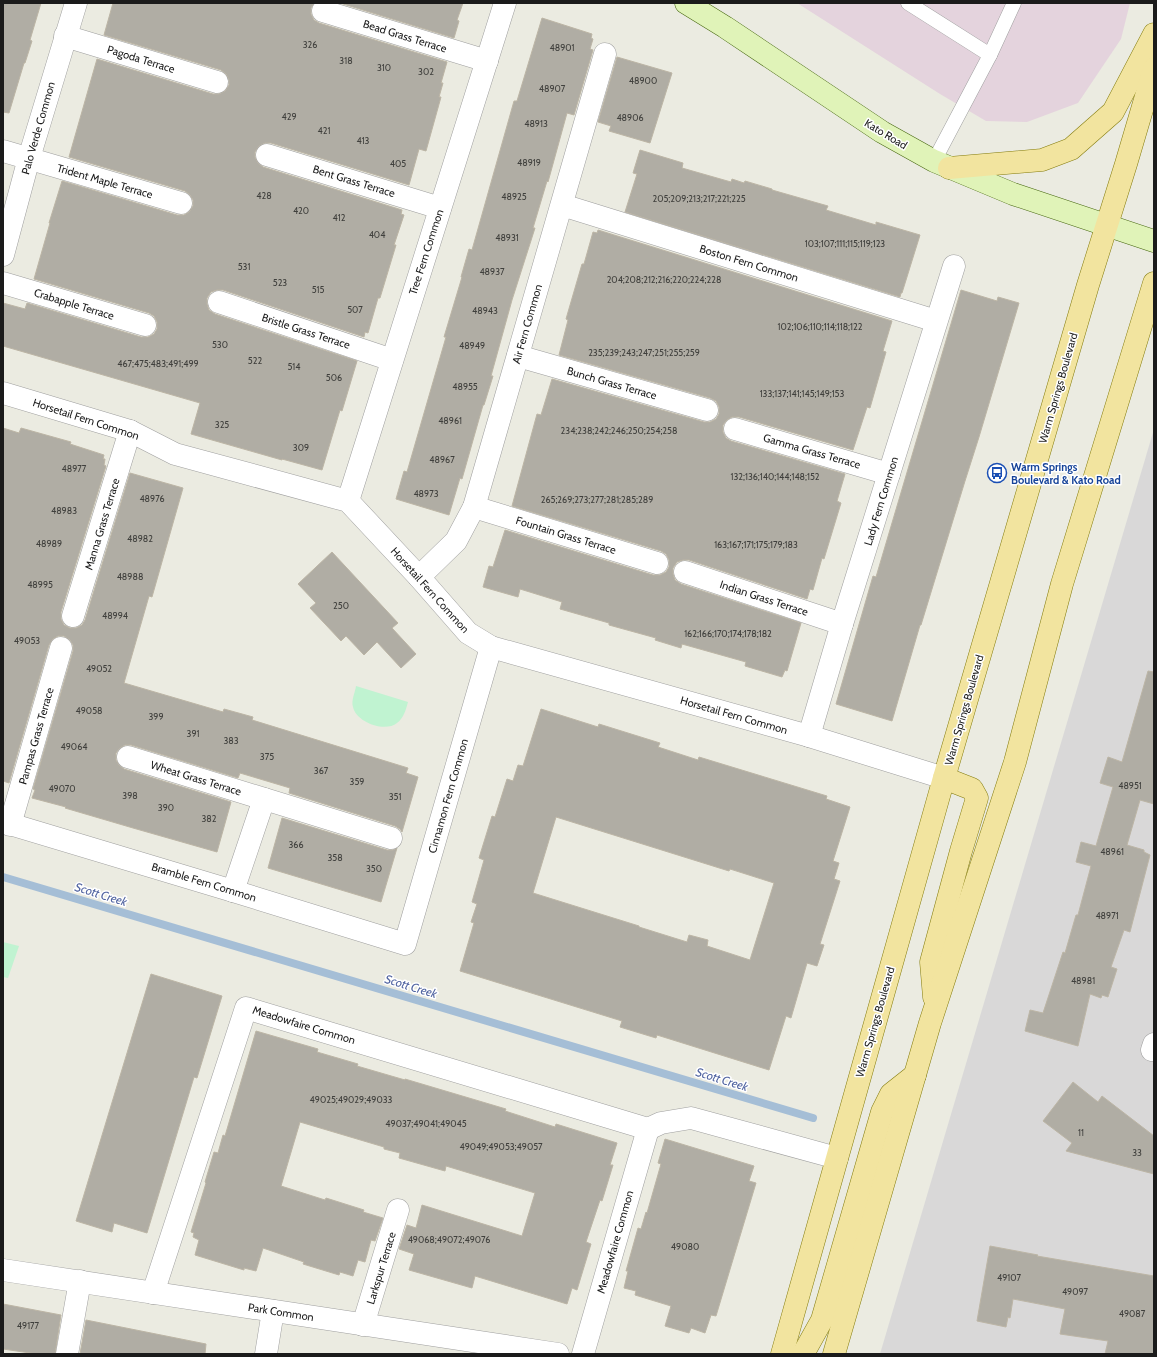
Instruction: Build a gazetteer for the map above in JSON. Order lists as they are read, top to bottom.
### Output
{
  "streets": {
    "main road": ["Warm Springs Boulevard"],
    "street": [
      "Bead Grass Terrace",
      "Pagoda Terrace",
      "Palo Verde Common",
      "Kato Road",
      "Trident Maple Terrace",
      "Bent Grass Terrace",
      "Tree Fern Common",
      "Boston Fern Common",
      "Crabapple Terrace",
      "Air Fern Common",
      "Bristle Grass Terrace",
      "Bunch Grass Terrace",
      "Horsetail Fern Common",
      "Gamma Grass Terrace",
      "Lady Fern Common",
      "Manna Grass Terrace",
      "Fountain Grass Terrace",
      "Indian Grass Terrace",
      "Pampas Grass Terrace",
      "Wheat Grass Terrace",
      "Cinnamon Fern Common",
      "Bramble Fern Common",
      "Meadowfaire Common",
      "Larkspur Terrace",
      "Park Common"
    ]
  },
  "crossings": [
    ["Bead Grass Terrace", "Tree Fern Common"],
    ["Pagoda Terrace", "Palo Verde Common"],
    ["Palo Verde Common", "Trident Maple Terrace"],
    ["Kato Road", "Warm Springs Boulevard"],
    ["Bent Grass Terrace", "Tree Fern Common"],
    ["Tree Fern Common", "Bristle Grass Terrace"],
    ["Tree Fern Common", "Horsetail Fern Common"],
    ["Boston Fern Common", "Air Fern Common"],
    ["Boston Fern Common", "Lady Fern Common"],
    ["Air Fern Common", "Bunch Grass Terrace"],
    ["Air Fern Common", "Horsetail Fern Common"],
    ["Air Fern Common", "Fountain Grass Terrace"],
    ["Warm Springs Boulevard", "Horsetail Fern Common"],
    ["Horsetail Fern Common", "Lady Fern Common"],
    ["Horsetail Fern Common", "Manna Grass Terrace"],
    ["Horsetail Fern Common", "Cinnamon Fern Common"],
    ["Gamma Grass Terrace", "Lady Fern Common"],
    ["Lady Fern Common", "Indian Grass Terrace"],
    ["Pampas Grass Terrace", "Bramble Fern Common"],
    ["Cinnamon Fern Common", "Bramble Fern Common"],
    ["Meadowfaire Common", "Park Common"],
    ["Larkspur Terrace", "Park Common"]
  ],
  "water": ["Scott Creek"],
  "places": {
    "bus stop": ["Warm Springs Boulevard & Kato Road"]
  },
  "house_numbers": [
    "326",
    "48901",
    "318",
    "310",
    "302",
    "48900",
    "48907",
    "429",
    "48906",
    "48913",
    "421",
    "413",
    "48919",
    "405",
    "428",
    "48925",
    "205;209;213;217;221;225",
    "420",
    "412",
    "404",
    "48931",
    "103;107;111;115;119;123",
    "531",
    "48937",
    "204;208;212;216;220;224;228",
    "523",
    "515",
    "507",
    "48943",
    "102;106;110;114;118;122",
    "530",
    "48949",
    "235;239;243;247;251;255;259",
    "522",
    "467;475;483;491;499",
    "514",
    "506",
    "48955",
    "133;137;141;145;149;153",
    "48961",
    "325",
    "234;238;242;246;250;254;258",
    "309",
    "48967",
    "48977",
    "132;136;140;144;148;152",
    "48973",
    "48976",
    "265;269;273;277;281;285;289",
    "48983",
    "48982",
    "48989",
    "163;167;171;175;179;183",
    "48988",
    "48995",
    "250",
    "48994",
    "162;166;170;174;178;182",
    "49053",
    "49052",
    "49058",
    "399",
    "391",
    "383",
    "49064",
    "375",
    "367",
    "359",
    "48951",
    "49070",
    "398",
    "351",
    "390",
    "382",
    "366",
    "48961",
    "358",
    "350",
    "48971",
    "48981",
    "49025;49029;49033",
    "49037;49041;49045",
    "11",
    "49049;49053;49057",
    "33",
    "49068;49072;49076",
    "49080",
    "49107",
    "49097",
    "49087",
    "49177"
  ]
}
